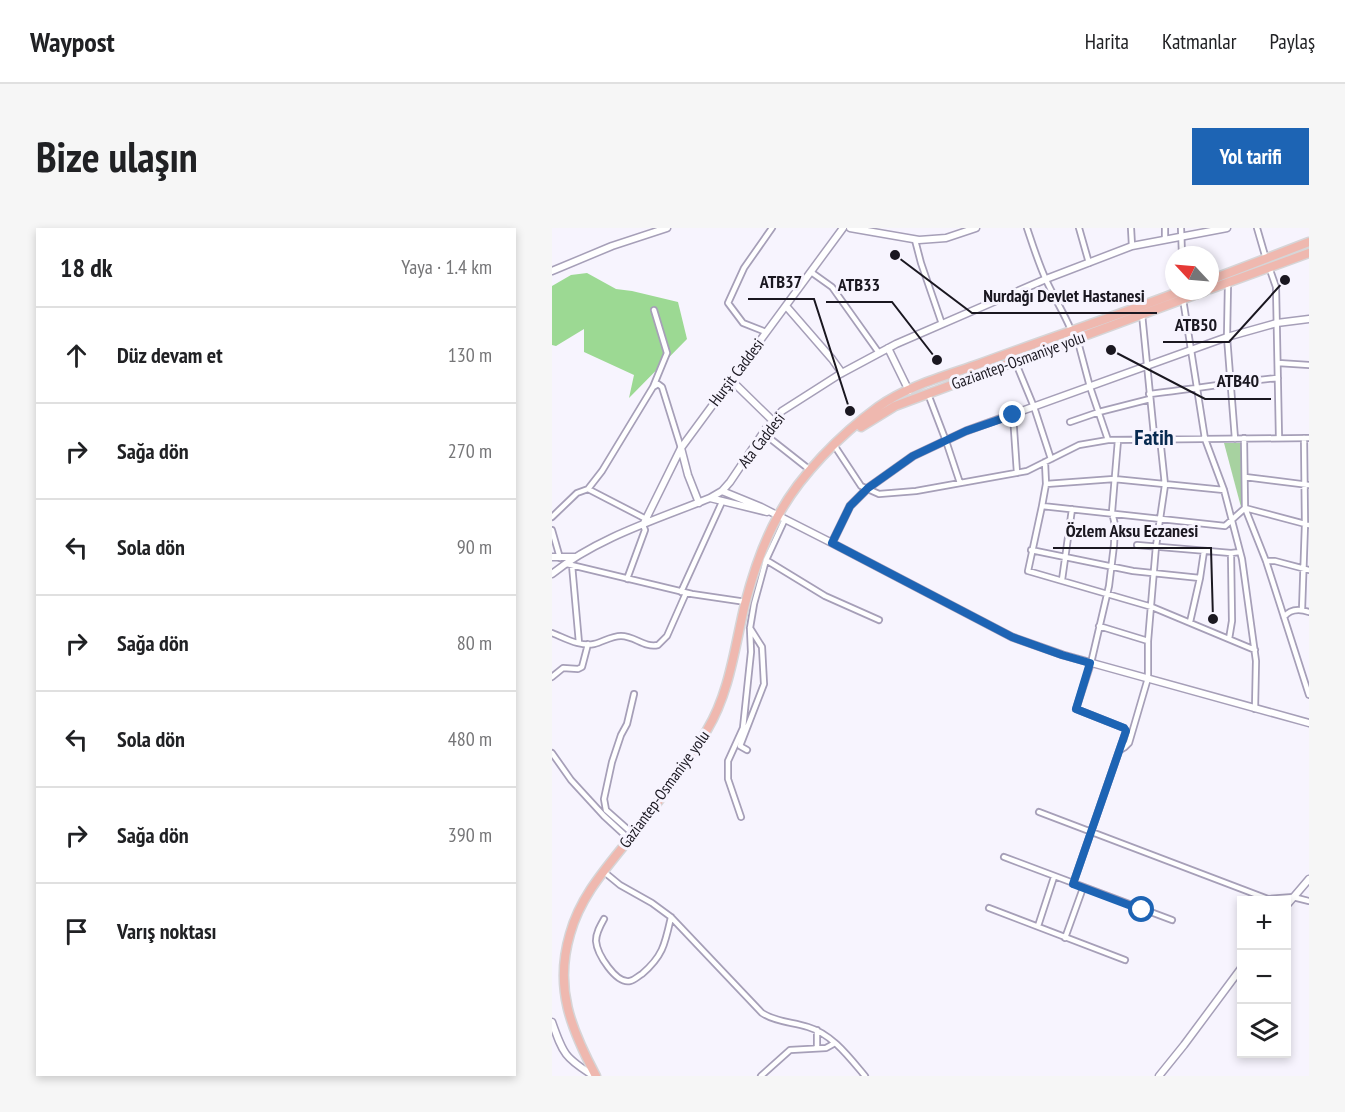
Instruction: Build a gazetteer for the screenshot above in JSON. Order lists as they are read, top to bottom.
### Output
{
  "streets": {
    "highway": ["Gaziantep-Osmaniye yolu"],
    "street": ["Hurşit Caddesi", "Ata Caddesi"]
  },
  "districts": ["Fatih"],
  "places": [
    "Nurdağı Devlet Hastanesi",
    "ATB50",
    "ATB40",
    "ATB33",
    "ATB37",
    "Özlem Aksu Eczanesi"
  ],
  "north": "top left",
  "page": {
    "header": "Waypost",
    "nav": ["Harita", "Katmanlar", "Paylaş"],
    "buttons": "Yol tarifi",
    "title": "Bize ulaşın",
    "heading": ["18 dk", "Yaya · 1.4 km"],
    "list": [
      ["Düz devam et", "130 m"],
      ["Sağa dön", "270 m"],
      ["Sola dön", "90 m"],
      ["Sağa dön", "80 m"],
      ["Sola dön", "480 m"],
      ["Sağa dön", "390 m"],
      "Varış noktası"
    ],
    "map_buttons": ["+", "−"]
  }
}
